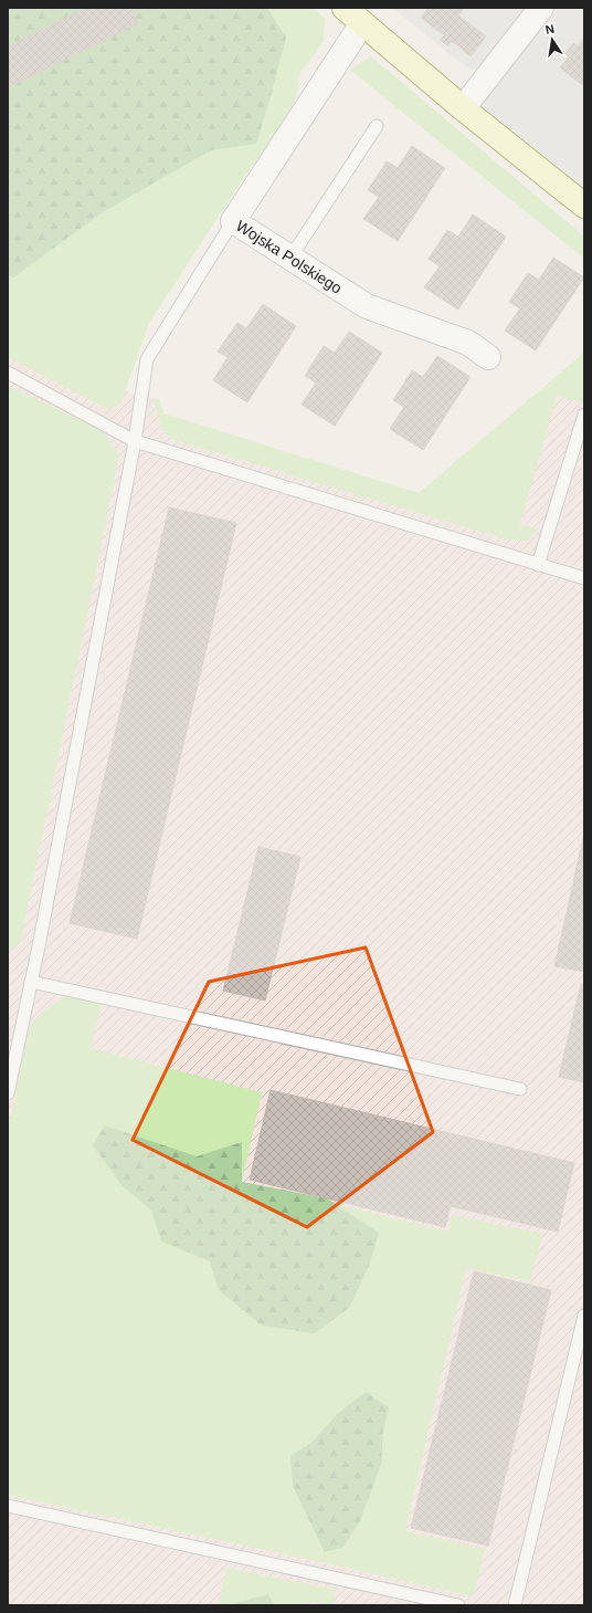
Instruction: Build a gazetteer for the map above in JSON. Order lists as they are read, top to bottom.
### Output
{
  "streets": {
    "street": ["Wojska Polskiego"]
  },
  "north": "top"
}
